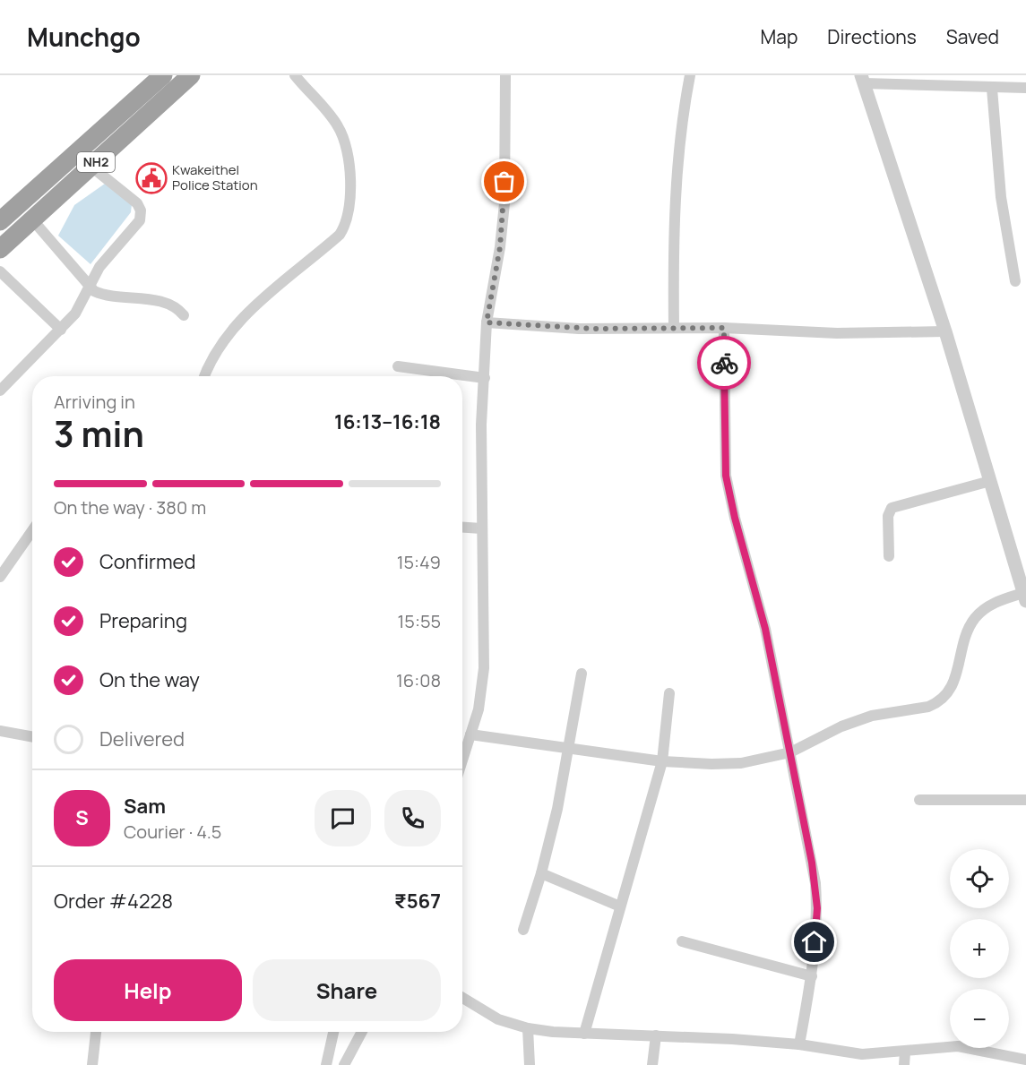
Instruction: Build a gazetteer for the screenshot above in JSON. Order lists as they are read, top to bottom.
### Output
{
  "streets": {
    "highway": ["NH2"]
  },
  "places": {
    "public building": ["Kwakeithel Police Station"]
  },
  "page": {
    "header": "Munchgo",
    "nav": ["Map", "Directions", "Saved"],
    "heading": ["3 min", "Arriving in", "16:13–16:18"],
    "panel": [
      "Sam",
      "Courier · 4.5",
      "Order #4228",
      "₹567"
    ],
    "bar": "On the way · 380 m",
    "list": [
      ["Confirmed", "15:49"],
      ["Preparing", "15:55"],
      ["On the way", "16:08"],
      "Delivered"
    ],
    "round": "S",
    "map_buttons": ["+", "−"],
    "buttons": ["Help", "Share"]
  }
}
